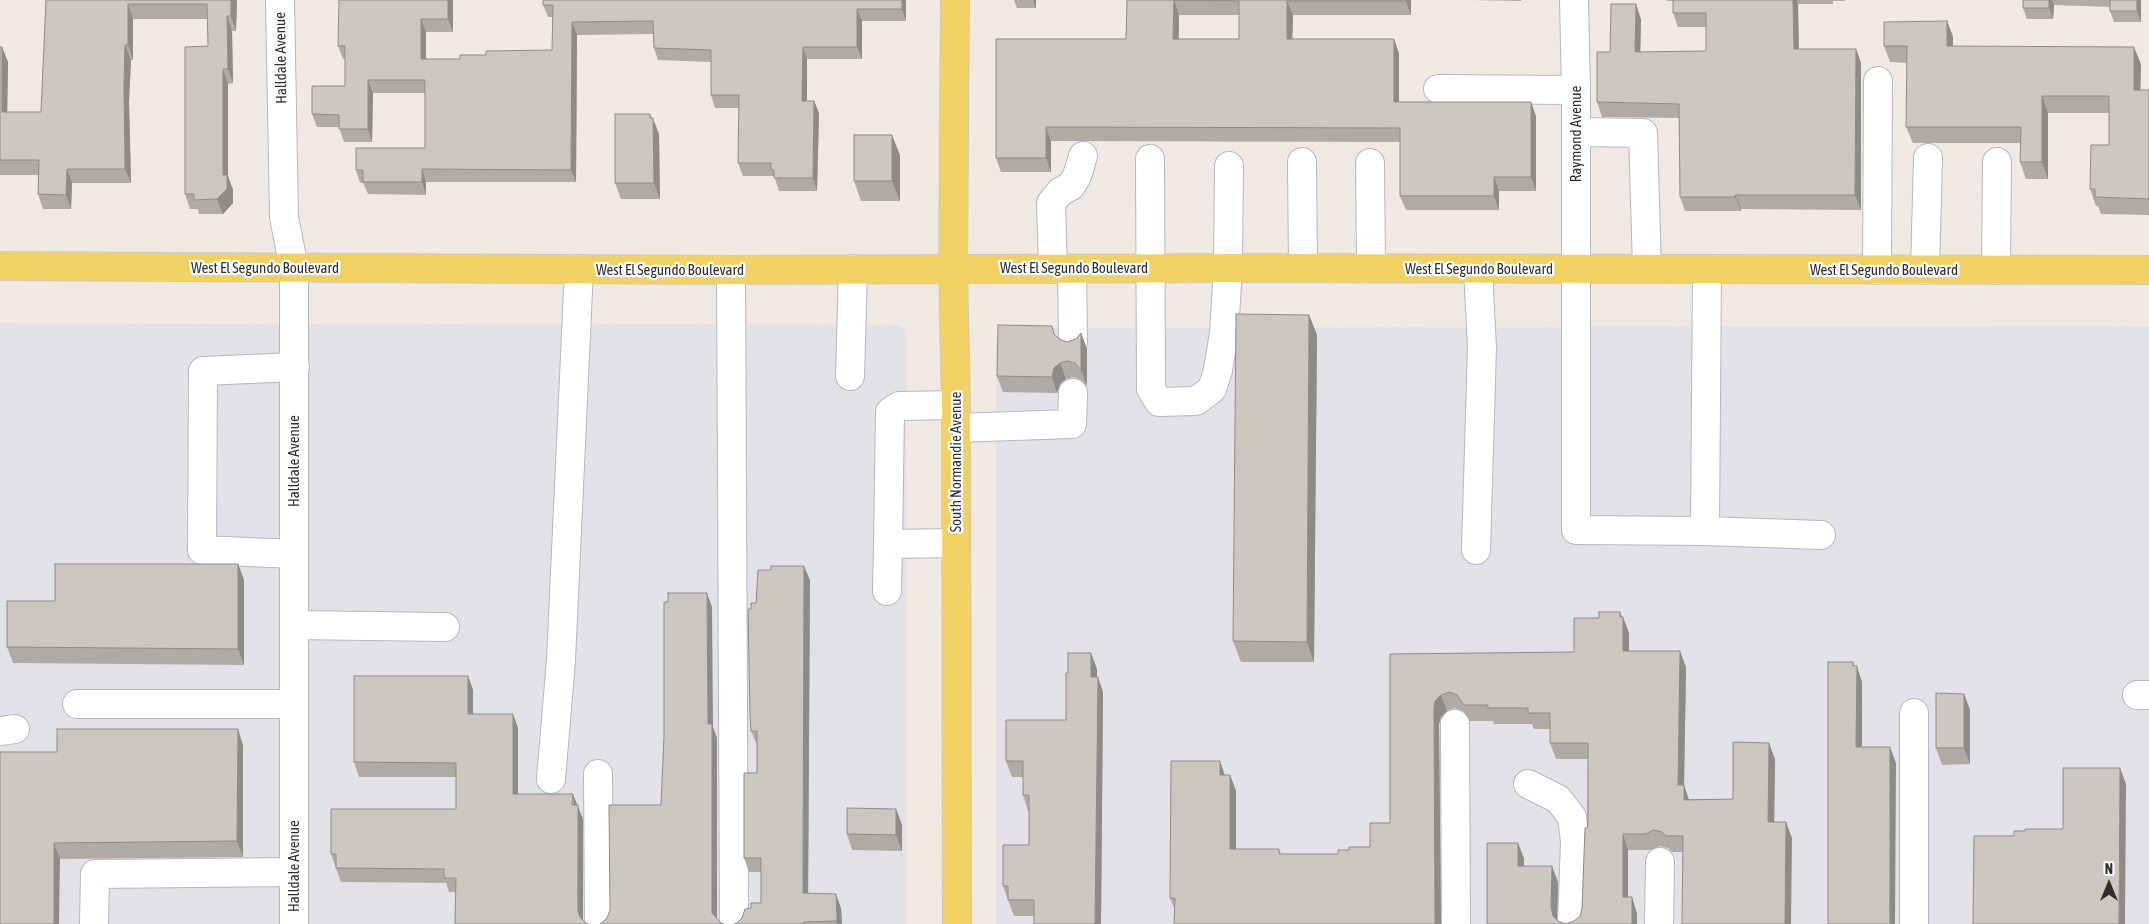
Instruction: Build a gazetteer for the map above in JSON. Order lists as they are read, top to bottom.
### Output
{
  "streets": {
    "main road": ["West El Segundo Boulevard", "South Normandie Avenue"],
    "street": ["Halldale Avenue", "Raymond Avenue"]
  },
  "crossings": [
    ["Halldale Avenue", "West El Segundo Boulevard"],
    ["Raymond Avenue", "West El Segundo Boulevard"],
    ["West El Segundo Boulevard", "South Normandie Avenue"]
  ],
  "north": "top"
}
